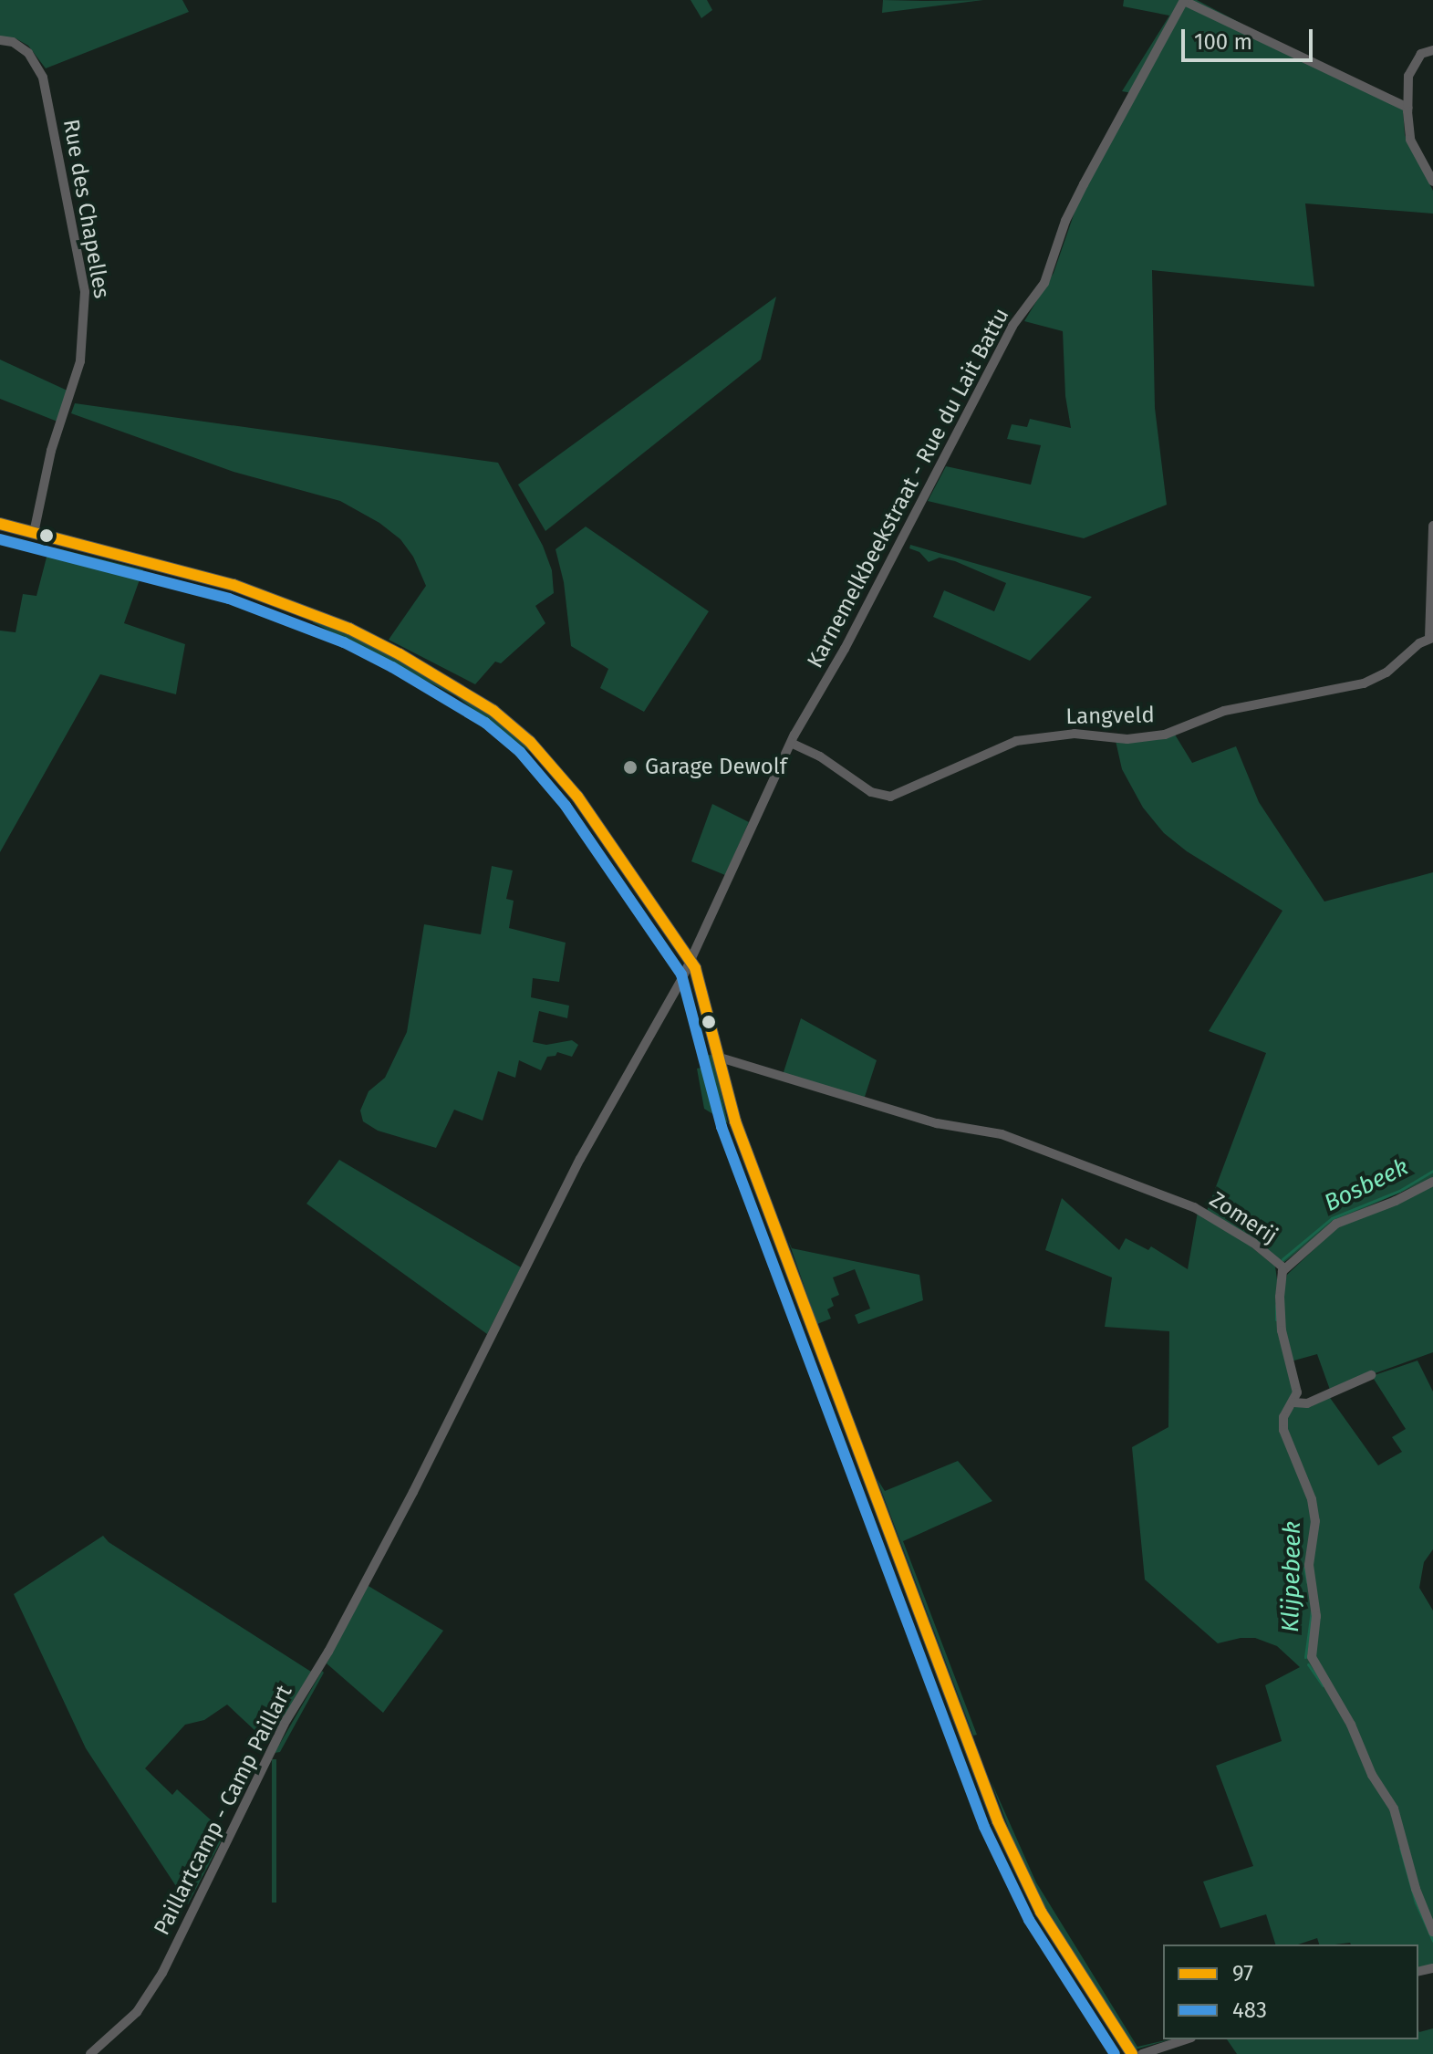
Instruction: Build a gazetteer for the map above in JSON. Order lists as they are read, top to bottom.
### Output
{
  "streets": {
    "street": [
      "Rue des Chapelles",
      "Karnemelkbeekstraat - Rue du Lait Battu",
      "Langveld",
      "Zomerij",
      "Paillartcamp - Camp Paillart"
    ]
  },
  "crossings": [
    ["Karnemelkbeekstraat - Rue du Lait Battu", "Langveld"],
    ["Karnemelkbeekstraat - Rue du Lait Battu", "Paillartcamp - Camp Paillart"]
  ],
  "water": ["Bosbeek", "Klijpebeek"],
  "places": ["Garage Dewolf"],
  "lines": ["transit line 97", "transit line 483"],
  "legend": ["97", "483"],
  "scale_bar": "100 m"
}
